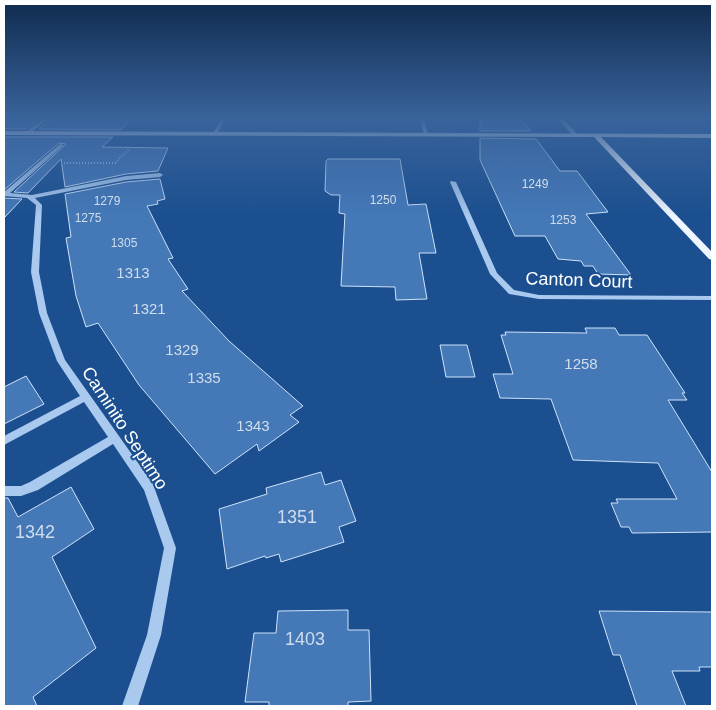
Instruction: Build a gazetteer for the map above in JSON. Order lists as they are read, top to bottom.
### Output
{
  "streets": {
    "street": ["Canton Court", "Caminito Septimo"]
  },
  "house_numbers": [
    "1249",
    "1250",
    "1279",
    "1275",
    "1253",
    "1305",
    "1313",
    "1321",
    "1329",
    "1258",
    "1335",
    "1343",
    "1351",
    "1342",
    "1403"
  ]
}
